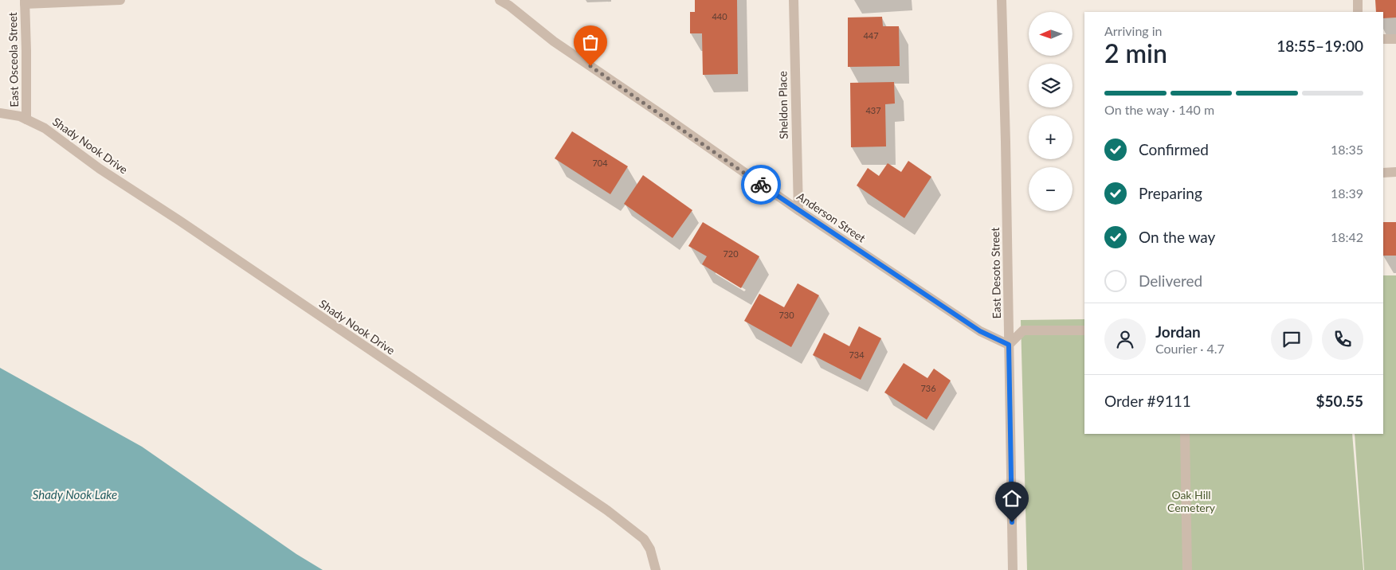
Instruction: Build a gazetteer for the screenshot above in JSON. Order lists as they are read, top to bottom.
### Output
{
  "streets": {
    "street": [
      "East Osceola Street",
      "Sheldon Place",
      "Shady Nook Drive",
      "Anderson Street",
      "East Desoto Street"
    ]
  },
  "crossings": [
    ["East Osceola Street", "Shady Nook Drive"],
    ["Sheldon Place", "Anderson Street"],
    ["Anderson Street", "East Desoto Street"]
  ],
  "water": ["Shady Nook Lake"],
  "parks": ["Oak Hill Cemetery"],
  "house_numbers": [
    "440",
    "447",
    "437",
    "704",
    "720",
    "730",
    "734",
    "736"
  ],
  "north": "left",
  "page": {
    "map_buttons": ["+", "−"],
    "heading": ["2 min", "Arriving in", "18:55–19:00"],
    "panel": [
      "Jordan",
      "Courier · 4.7",
      "Order #9111",
      "$50.55"
    ],
    "bar": "On the way · 140 m",
    "list": [
      ["Confirmed", "18:35"],
      ["Preparing", "18:39"],
      ["On the way", "18:42"],
      "Delivered"
    ]
  }
}
